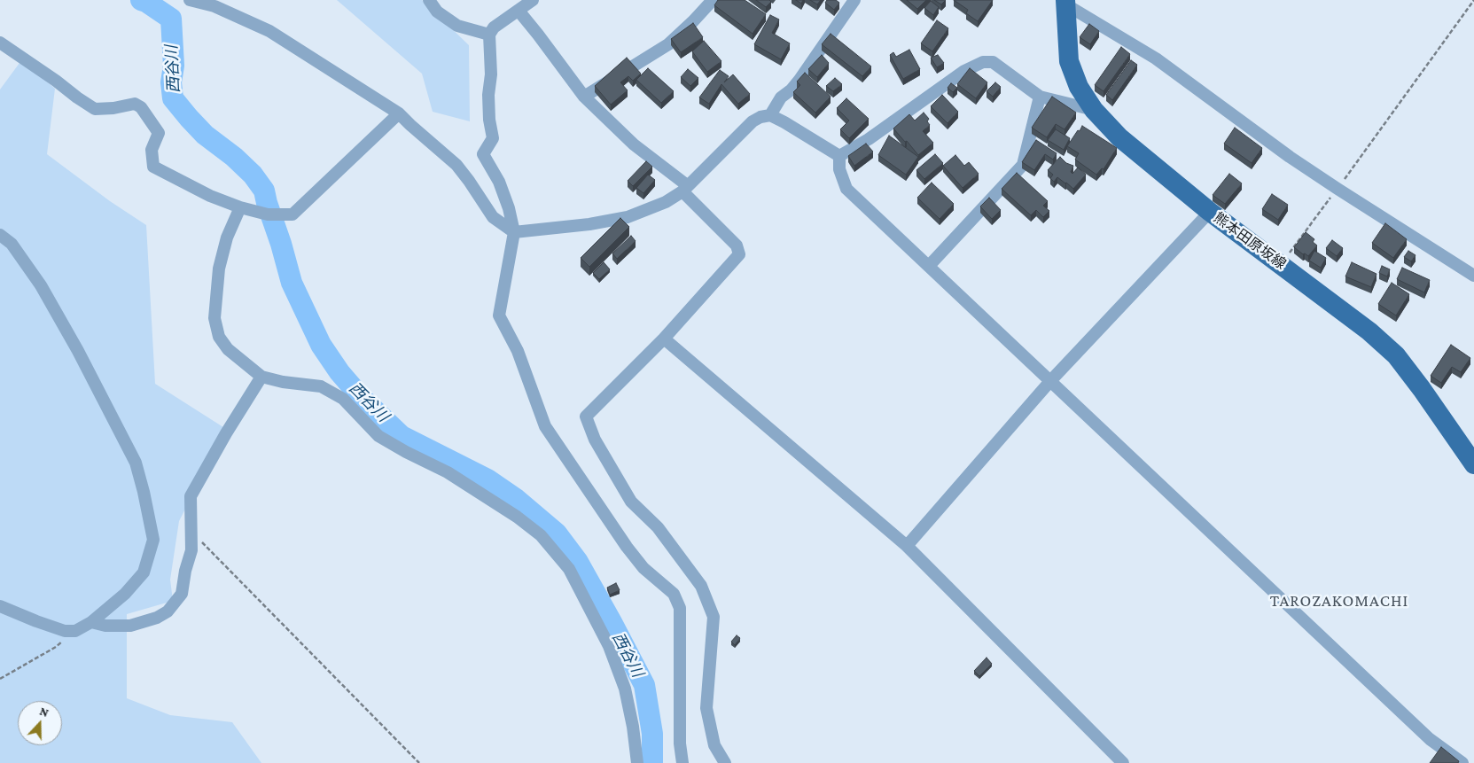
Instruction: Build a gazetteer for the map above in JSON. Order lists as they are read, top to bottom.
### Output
{
  "streets": {
    "main road": ["熊本田原坂線"]
  },
  "districts": ["TAROZAKOMACHI"],
  "water": ["西谷川"],
  "north": "top"
}
